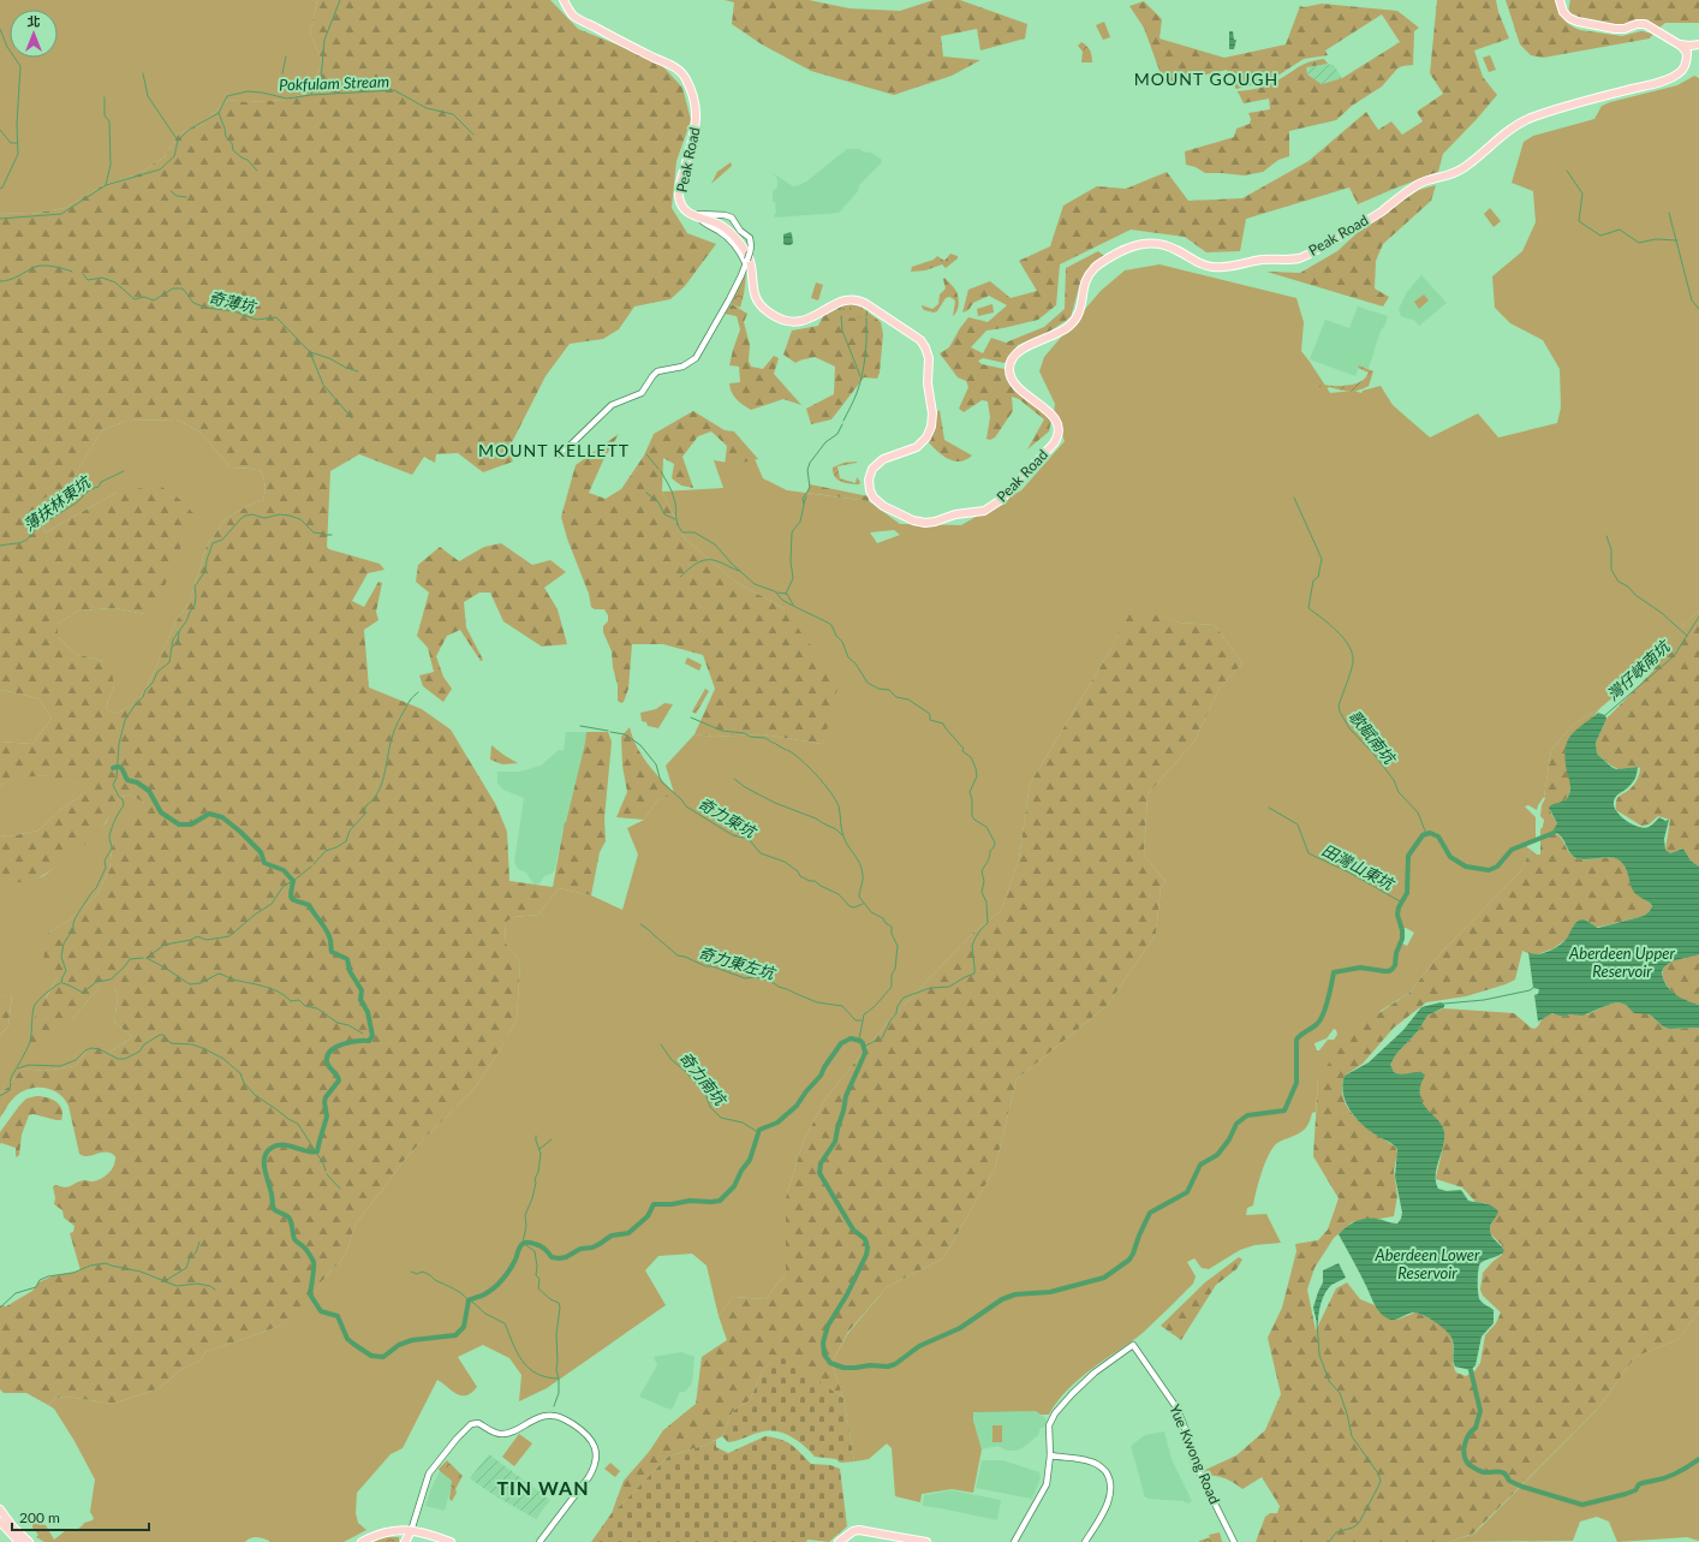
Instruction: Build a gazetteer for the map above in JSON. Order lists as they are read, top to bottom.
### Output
{
  "streets": {
    "main road": ["Peak Road"],
    "street": ["Yue Kwong Road"]
  },
  "districts": ["MOUNT GOUGH", "MOUNT KELLETT", "TIN WAN"],
  "water": [
    "Pokfulam Stream",
    "奇薄坑",
    "薄扶林東坑",
    "灣仔峽南坑",
    "歌賦南坑",
    "奇力東坑",
    "田灣山東坑",
    "Aberdeen Upper Reservoir",
    "奇力東左坑",
    "奇力南坑",
    "Aberdeen Lower Reservoir"
  ],
  "scale_bar": "200 m",
  "north": "top"
}
